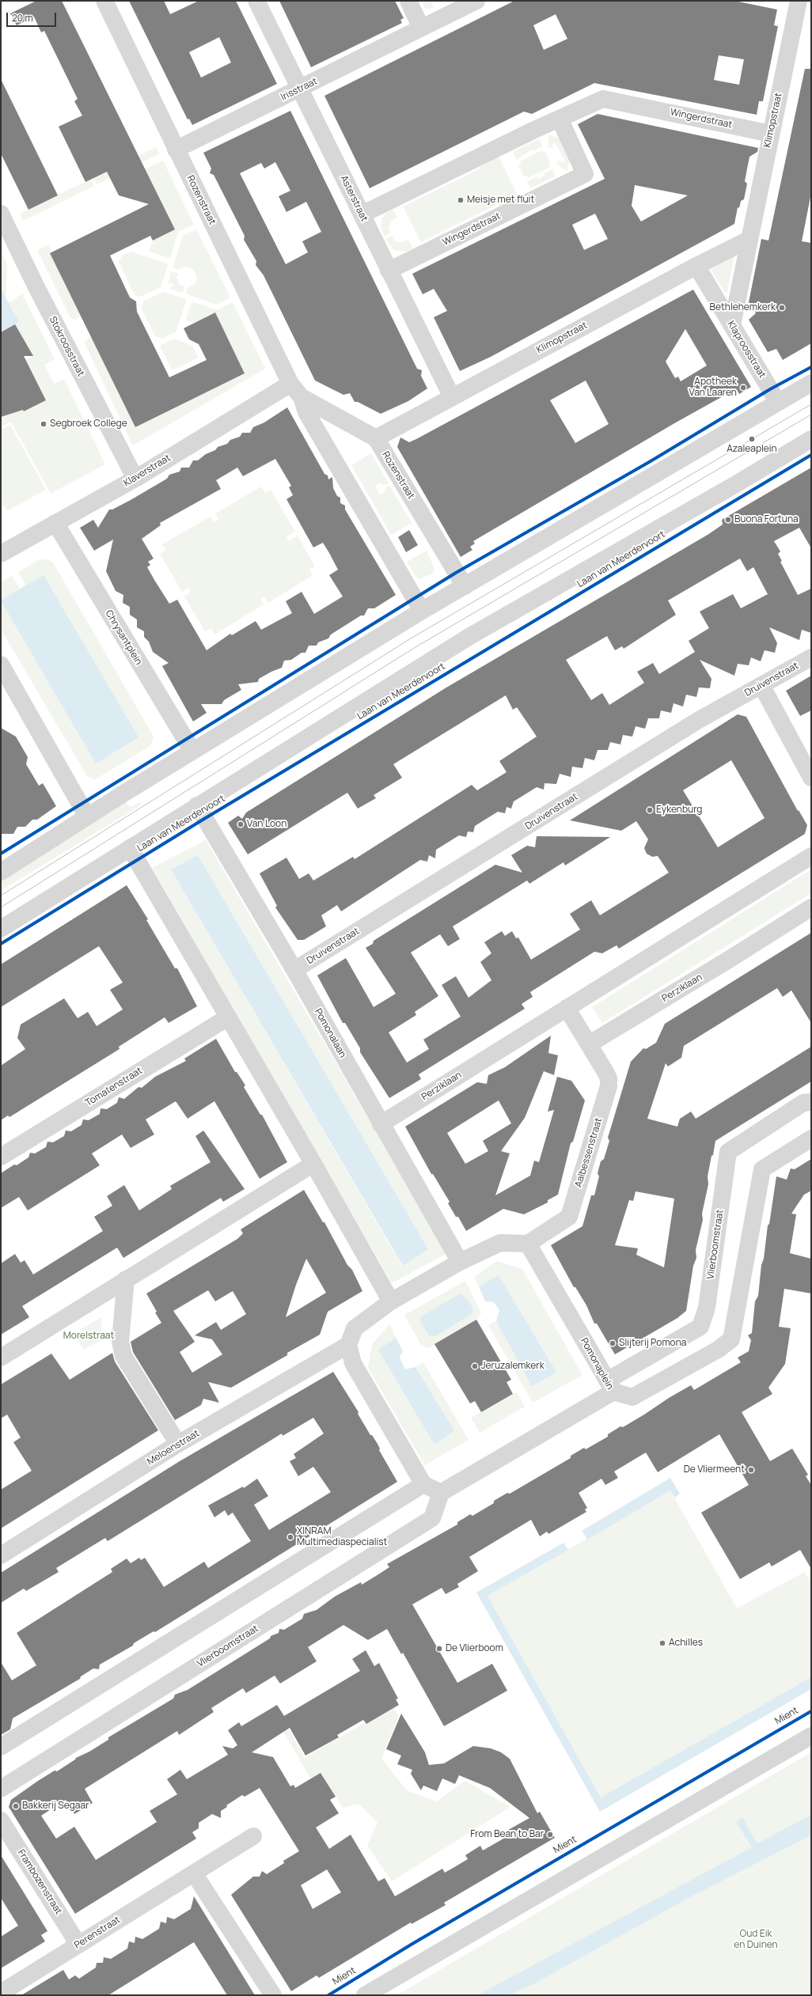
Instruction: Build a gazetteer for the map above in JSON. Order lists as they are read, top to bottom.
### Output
{
  "streets": {
    "street": [
      "Irisstraat",
      "Wingerdstraat",
      "Klimopstraat",
      "Asterstraat",
      "Rozenstraat",
      "Stokroosstraat",
      "Klaproosstraat",
      "Klaverstraat",
      "Laan van Meerdervoort",
      "Chrysantplein",
      "Druivenstraat",
      "Perziklaan",
      "Pomonalaan",
      "Tomatenstraat",
      "Aalbessenstraat",
      "Vlierboomstraat",
      "Pomonaplein",
      "Meloenstraat",
      "Frambozenstraat",
      "Perenstraat"
    ],
    "cycle path": ["Mient"]
  },
  "crossings": [
    ["Irisstraat", "Asterstraat"],
    ["Irisstraat", "Rozenstraat"],
    ["Wingerdstraat", "Klimopstraat"],
    ["Wingerdstraat", "Asterstraat"],
    ["Klimopstraat", "Asterstraat"],
    ["Klimopstraat", "Rozenstraat"],
    ["Klimopstraat", "Klaproosstraat"],
    ["Rozenstraat", "Klaverstraat"],
    ["Stokroosstraat", "Klaverstraat"],
    ["Klaverstraat", "Chrysantplein"],
    ["Laan van Meerdervoort", "Pomonalaan"],
    ["Druivenstraat", "Pomonalaan"],
    ["Perziklaan", "Pomonalaan"],
    ["Perziklaan", "Aalbessenstraat"],
    ["Aalbessenstraat", "Pomonaplein"],
    ["Vlierboomstraat", "Pomonaplein"],
    ["Frambozenstraat", "Perenstraat"]
  ],
  "parks": ["Morelstraat", "Oud Eik en Duinen"],
  "places": [
    "Meisje met fluit",
    "Bethlehemkerk",
    "Apotheek Van Laaren",
    "Segbroek College",
    "Azaleaplein",
    "Buona Fortuna",
    "Eykenburg",
    "Van Loon",
    "Slijterij Pomona",
    "Jeruzalemkerk",
    "De Vliermeent",
    "XINRAM Multimediaspecialist",
    "Achilles",
    "De Vlierboom",
    "Bakkerij Segaar",
    "From Bean to Bar"
  ],
  "scale_bar": "20 m"
}
